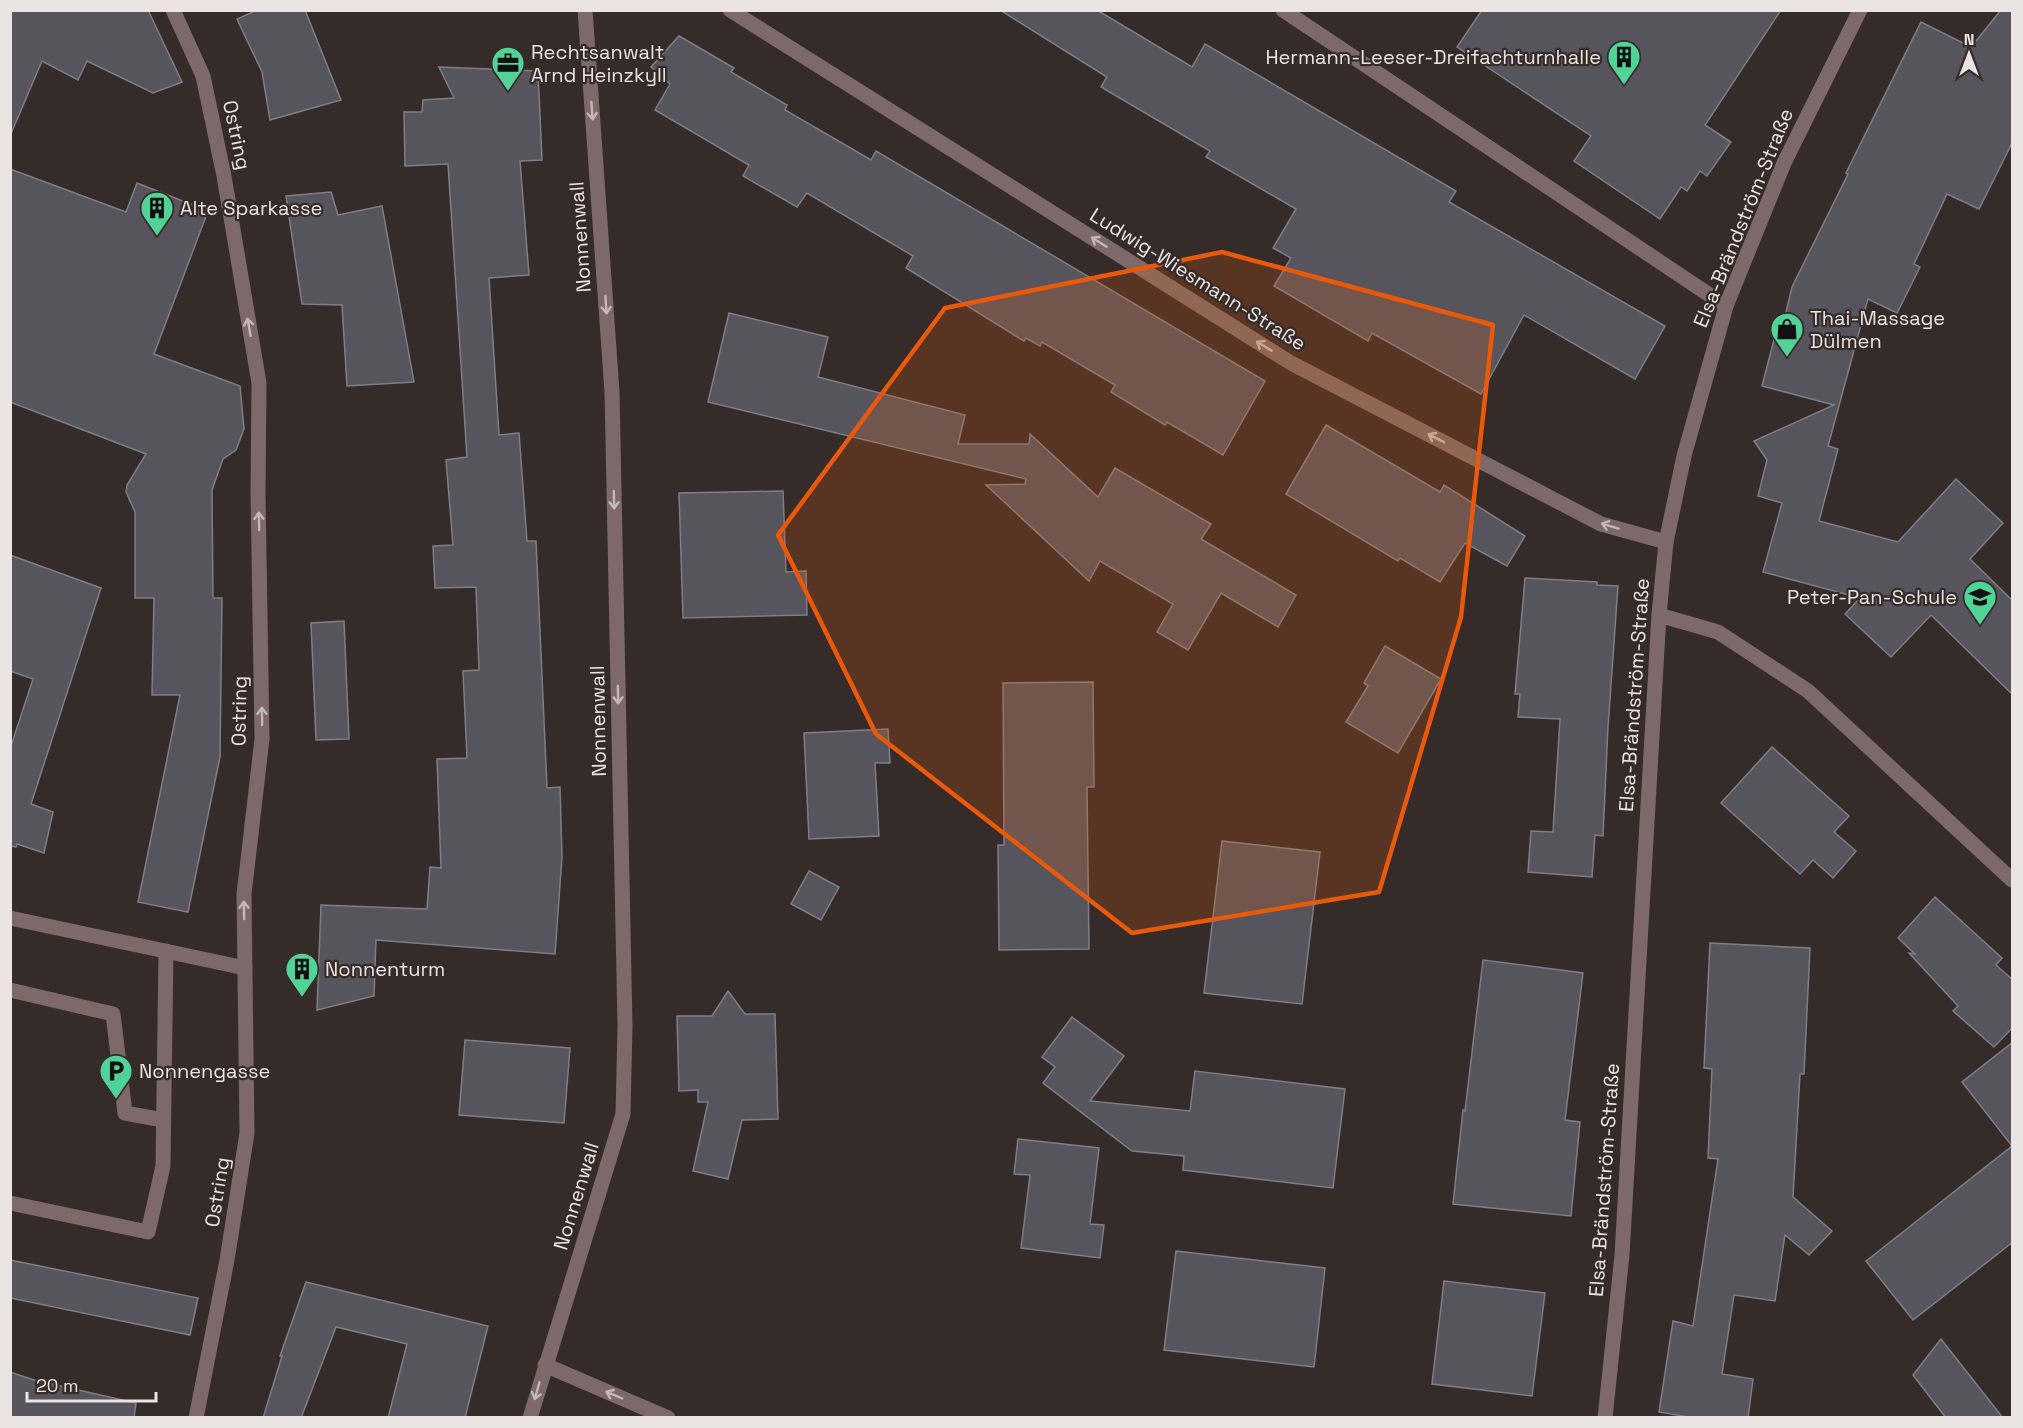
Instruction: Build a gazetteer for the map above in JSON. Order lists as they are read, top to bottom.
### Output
{
  "streets": {
    "street": [
      "Ostring",
      "Elsa-Brändström-Straße",
      "Nonnenwall",
      "Ludwig-Wiesmann-Straße"
    ]
  },
  "crossings": [
    ["Elsa-Brändström-Straße", "Ludwig-Wiesmann-Straße"]
  ],
  "one_way": ["Ostring", "Nonnenwall", "Ludwig-Wiesmann-Straße"],
  "places": {
    "building": ["Hermann-Leeser-Dreifachturnhalle", "Alte Sparkasse", "Nonnenturm"],
    "office": ["Rechtsanwalt Arnd Heinzkyll"],
    "shop": ["Thai-Massage Dülmen"],
    "school or university": ["Peter-Pan-Schule"],
    "parking": ["Nonnengasse"]
  },
  "scale_bar": "20 m",
  "north": "top"
}
